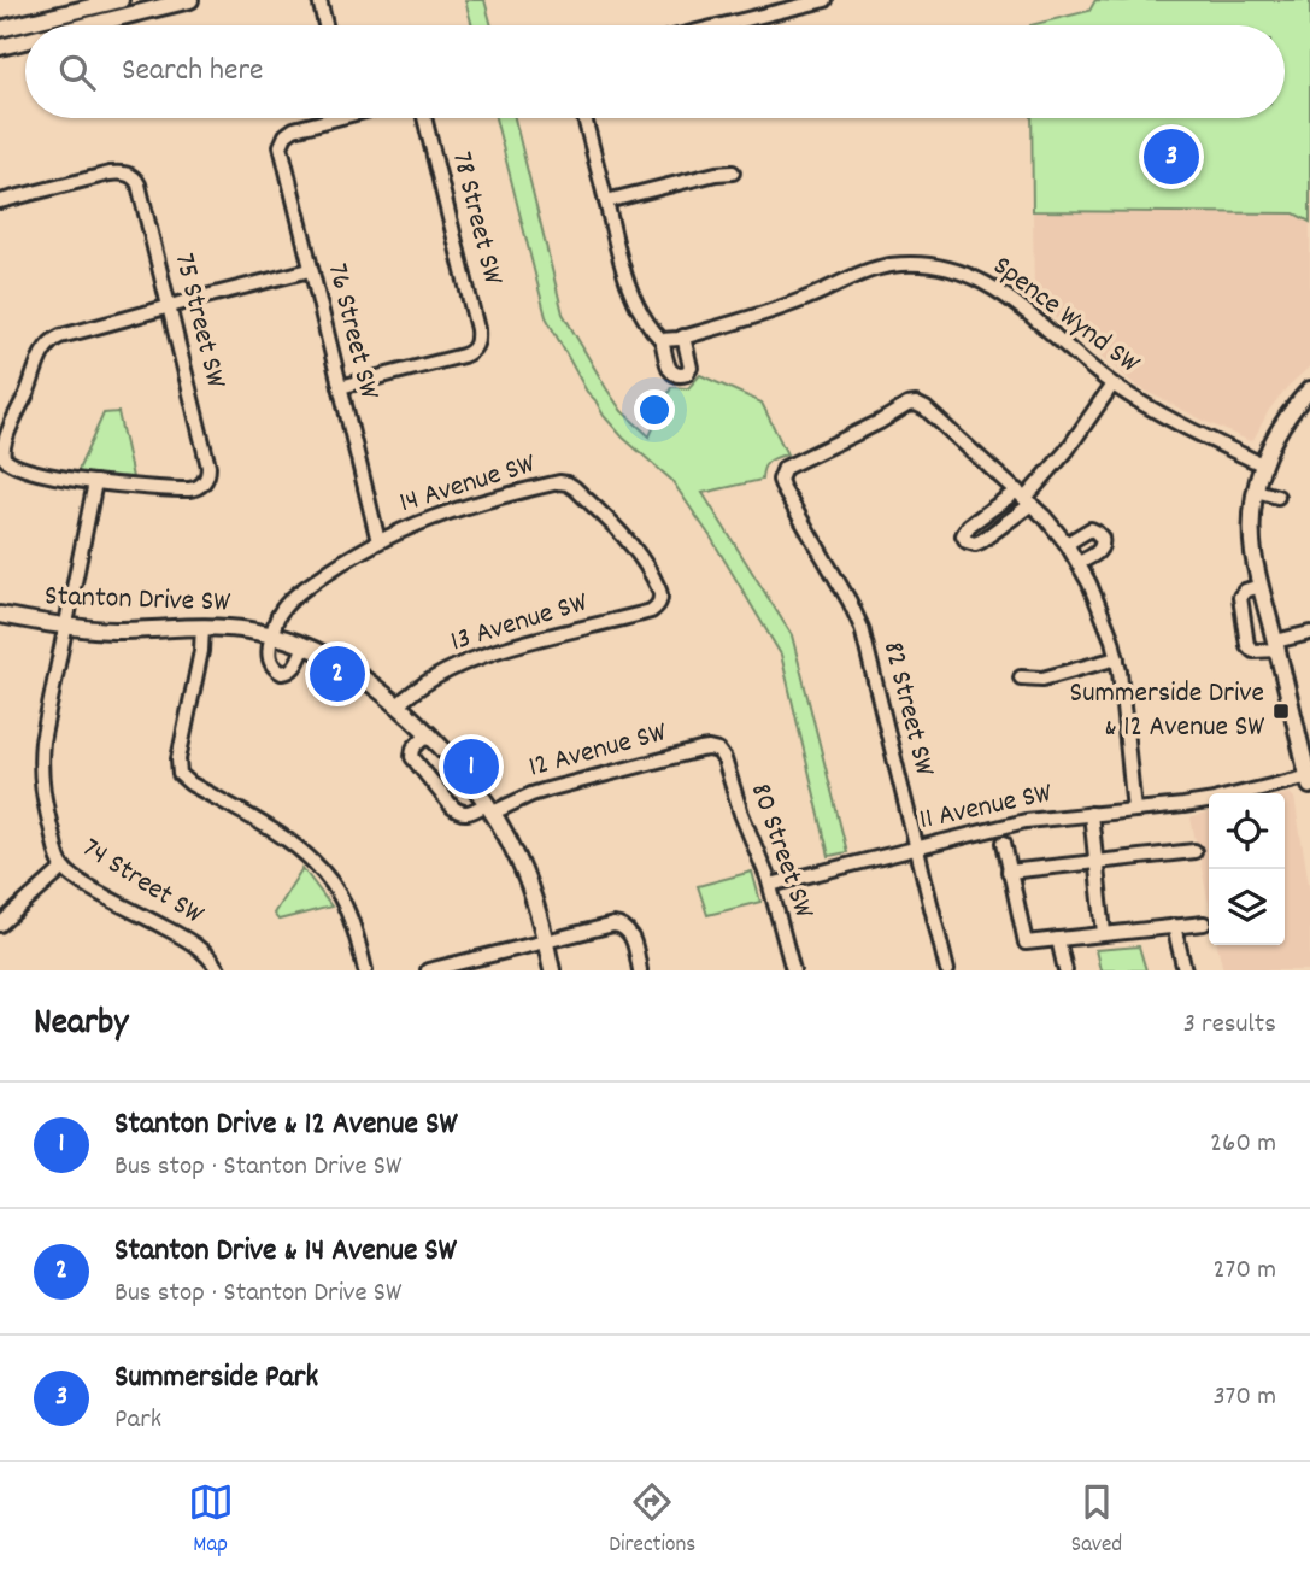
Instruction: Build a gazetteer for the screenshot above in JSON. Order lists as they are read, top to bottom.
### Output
{
  "streets": {
    "street": [
      "78 Street SW",
      "Spence Wynd SW",
      "75 Street SW",
      "76 Street SW",
      "14 Avenue SW",
      "Stanton Drive SW",
      "13 Avenue SW",
      "82 Street SW",
      "12 Avenue SW",
      "11 Avenue SW",
      "80 Street SW",
      "74 Street SW"
    ]
  },
  "crossings": [
    ["78 Street SW", "76 Street SW"],
    ["75 Street SW", "74 Street SW"],
    ["76 Street SW", "14 Avenue SW"],
    ["14 Avenue SW", "Stanton Drive SW"],
    ["14 Avenue SW", "13 Avenue SW"],
    ["Stanton Drive SW", "13 Avenue SW"],
    ["Stanton Drive SW", "12 Avenue SW"],
    ["Stanton Drive SW", "74 Street SW"],
    ["82 Street SW", "11 Avenue SW"],
    ["12 Avenue SW", "80 Street SW"],
    ["11 Avenue SW", "80 Street SW"]
  ],
  "places": {
    "transit": ["Summerside Drive & 12 Avenue SW"]
  },
  "page": {
    "search": "Search here",
    "pins": ["3", "2", "1"],
    "heading": ["Nearby", "3 results"],
    "list": [
      {
        "mark": "1",
        "name": "Stanton Drive & 12 Avenue SW",
        "note": "Bus stop · Stanton Drive SW",
        "value": "260 m"
      },
      {
        "mark": "2",
        "name": "Stanton Drive & 14 Avenue SW",
        "note": "Bus stop · Stanton Drive SW",
        "value": "270 m"
      },
      {
        "mark": "3",
        "name": "Summerside Park",
        "note": "Park",
        "value": "370 m"
      }
    ],
    "nav": ["Map", "Directions", "Saved"]
  }
}
